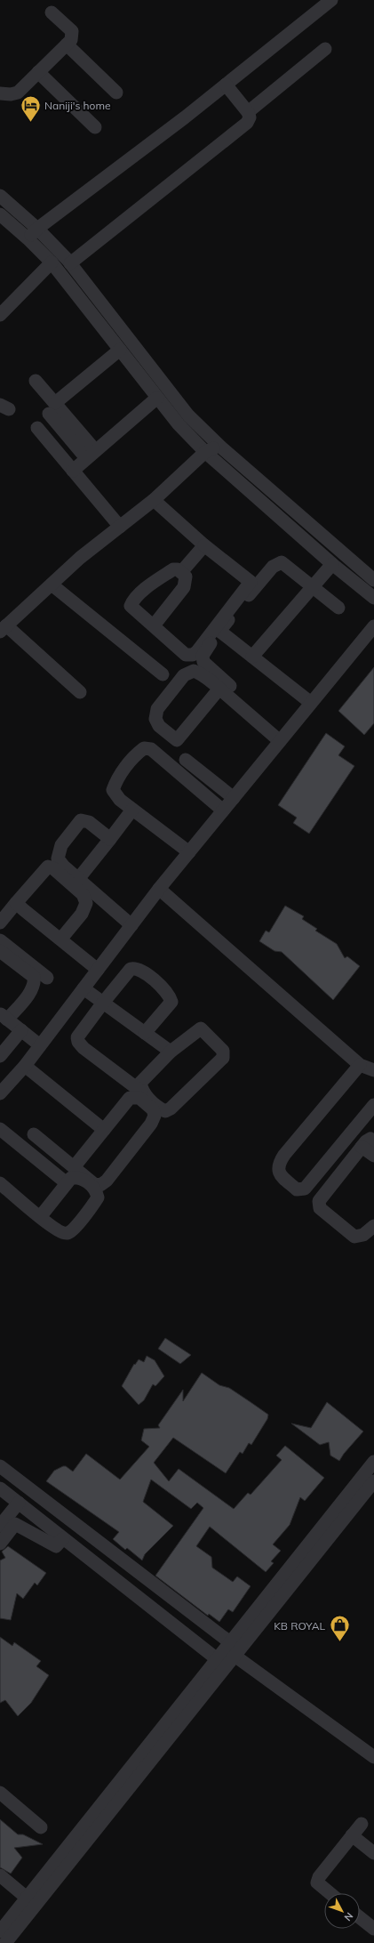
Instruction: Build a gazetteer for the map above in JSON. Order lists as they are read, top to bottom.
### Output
{
  "places": {
    "hotel": ["Naniji's home"],
    "shop": ["KB ROYAL"]
  },
  "north": "bottom right"
}
